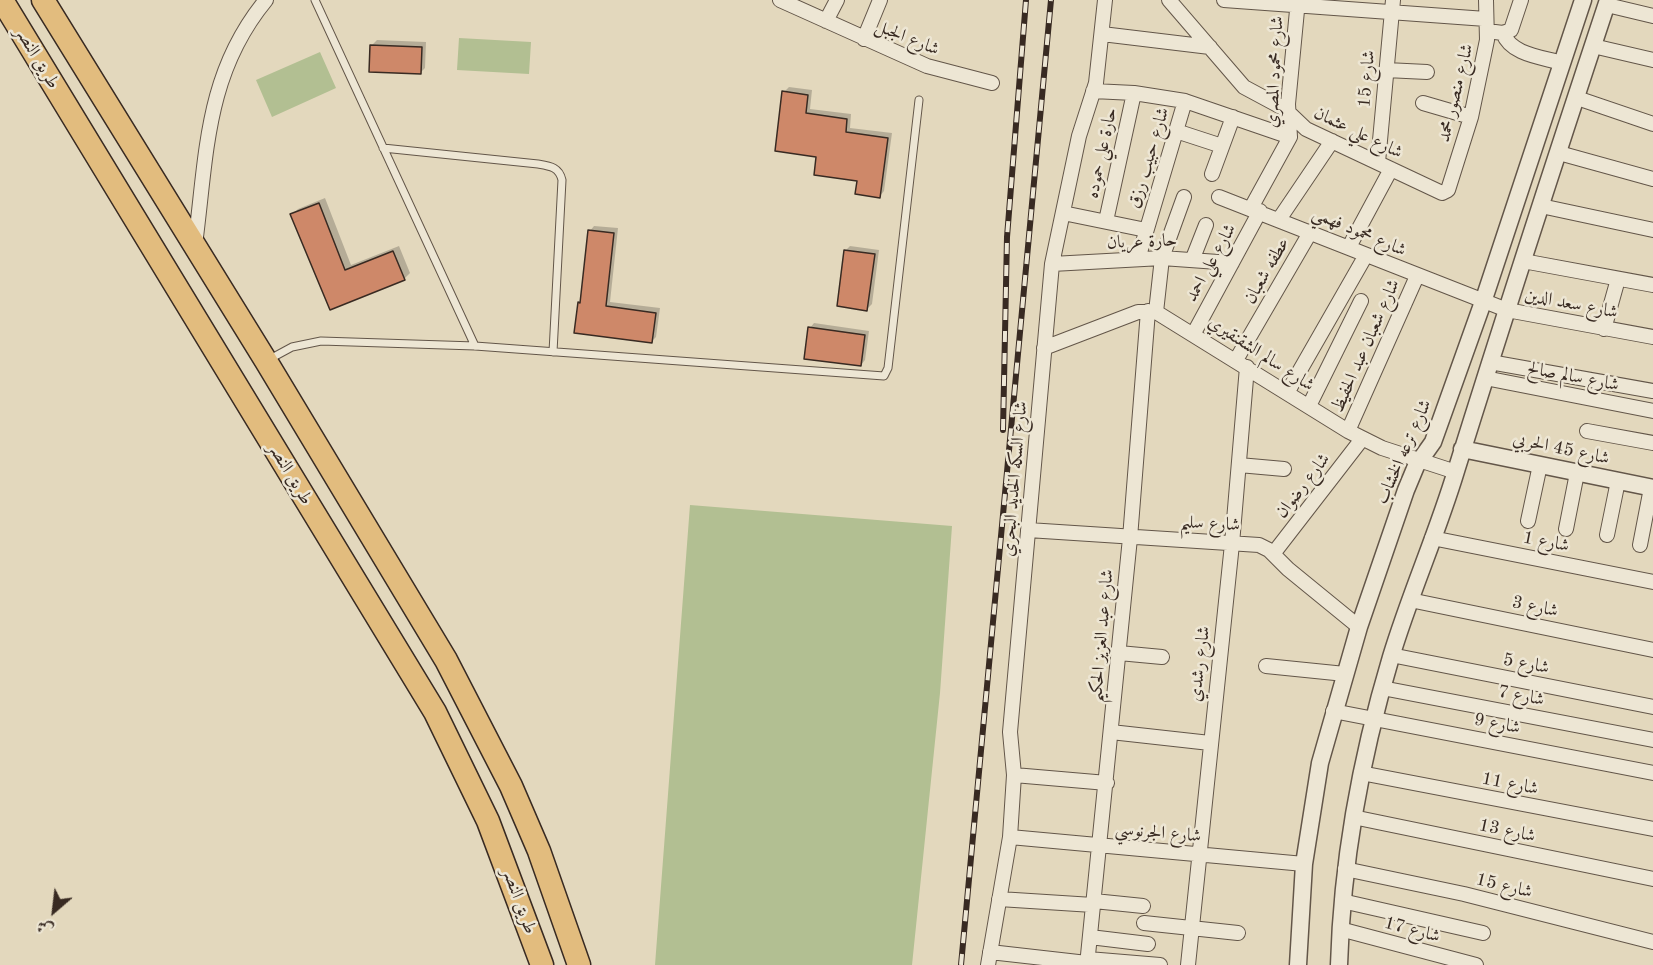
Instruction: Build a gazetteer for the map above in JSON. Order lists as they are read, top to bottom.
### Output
{
  "streets": {
    "highway": ["طريق النصر"],
    "street": [
      "شارع الجبل",
      "شارع محمود المصري",
      "شارع 15",
      "شارع منصور محمد",
      "شارع علي عثمان",
      "حارة علي حموده",
      "شارع حبيب رزق",
      "شارع محمود فهمي",
      "حارة عريان",
      "شارع علي احمد",
      "عطفه شعبان",
      "شارع سعد الدين",
      "شارع شعبان عبد الحفيظ",
      "شارع سالم الشقنقيري",
      "شارع سالم صالح",
      "شارع 45 الحربي",
      "شارع ترعه الخشاب",
      "شارع السكه الحديد البحري",
      "شارع رضوان",
      "شارع سليم",
      "شارع 1",
      "شارع 3",
      "شارع عبد العزيز الحكيم",
      "شارع رشدي",
      "شارع 5",
      "شارع 7",
      "شارع 9",
      "شارع 11",
      "شارع 13",
      "شارع الجرنوسي",
      "شارع 17"
    ]
  },
  "crossings": [
    ["شارع محمود المصري", "شارع علي عثمان"],
    ["شارع محمود المصري", "شارع محمود فهمي"],
    ["شارع محمود المصري", "شارع علي احمد"],
    ["شارع 15", "شارع علي عثمان"],
    ["شارع منصور محمد", "شارع علي عثمان"],
    ["شارع حبيب رزق", "حارة عريان"],
    ["شارع محمود فهمي", "شارع علي احمد"],
    ["شارع محمود فهمي", "عطفه شعبان"],
    ["شارع محمود فهمي", "شارع سعد الدين"],
    ["شارع محمود فهمي", "شارع شعبان عبد الحفيظ"],
    ["شارع محمود فهمي", "شارع ترعه الخشاب"],
    ["حارة عريان", "شارع علي احمد"],
    ["حارة عريان", "شارع السكه الحديد البحري"],
    ["حارة عريان", "شارع عبد العزيز الحكيم"],
    ["شارع علي احمد", "شارع سالم الشقنقيري"],
    ["عطفه شعبان", "شارع سالم الشقنقيري"],
    ["عطفه شعبان", "شارع رشدي"],
    ["شارع سعد الدين", "شارع ترعه الخشاب"],
    ["شارع شعبان عبد الحفيظ", "شارع سالم الشقنقيري"],
    ["شارع سالم الشقنقيري", "شارع ترعه الخشاب"],
    ["شارع سالم الشقنقيري", "شارع رضوان"],
    ["شارع سالم الشقنقيري", "شارع عبد العزيز الحكيم"],
    ["شارع سالم الشقنقيري", "شارع رشدي"],
    ["شارع ترعه الخشاب", "شارع سليم"],
    ["شارع ترعه الخشاب", "شارع 9"],
    ["شارع ترعه الخشاب", "شارع الجرنوسي"],
    ["شارع السكه الحديد البحري", "شارع سليم"],
    ["شارع السكه الحديد البحري", "شارع الجرنوسي"],
    ["شارع رضوان", "شارع سليم"],
    ["شارع سليم", "شارع عبد العزيز الحكيم"],
    ["شارع سليم", "شارع رشدي"],
    ["شارع عبد العزيز الحكيم", "شارع الجرنوسي"],
    ["شارع رشدي", "شارع الجرنوسي"]
  ],
  "north": "bottom left"
}
